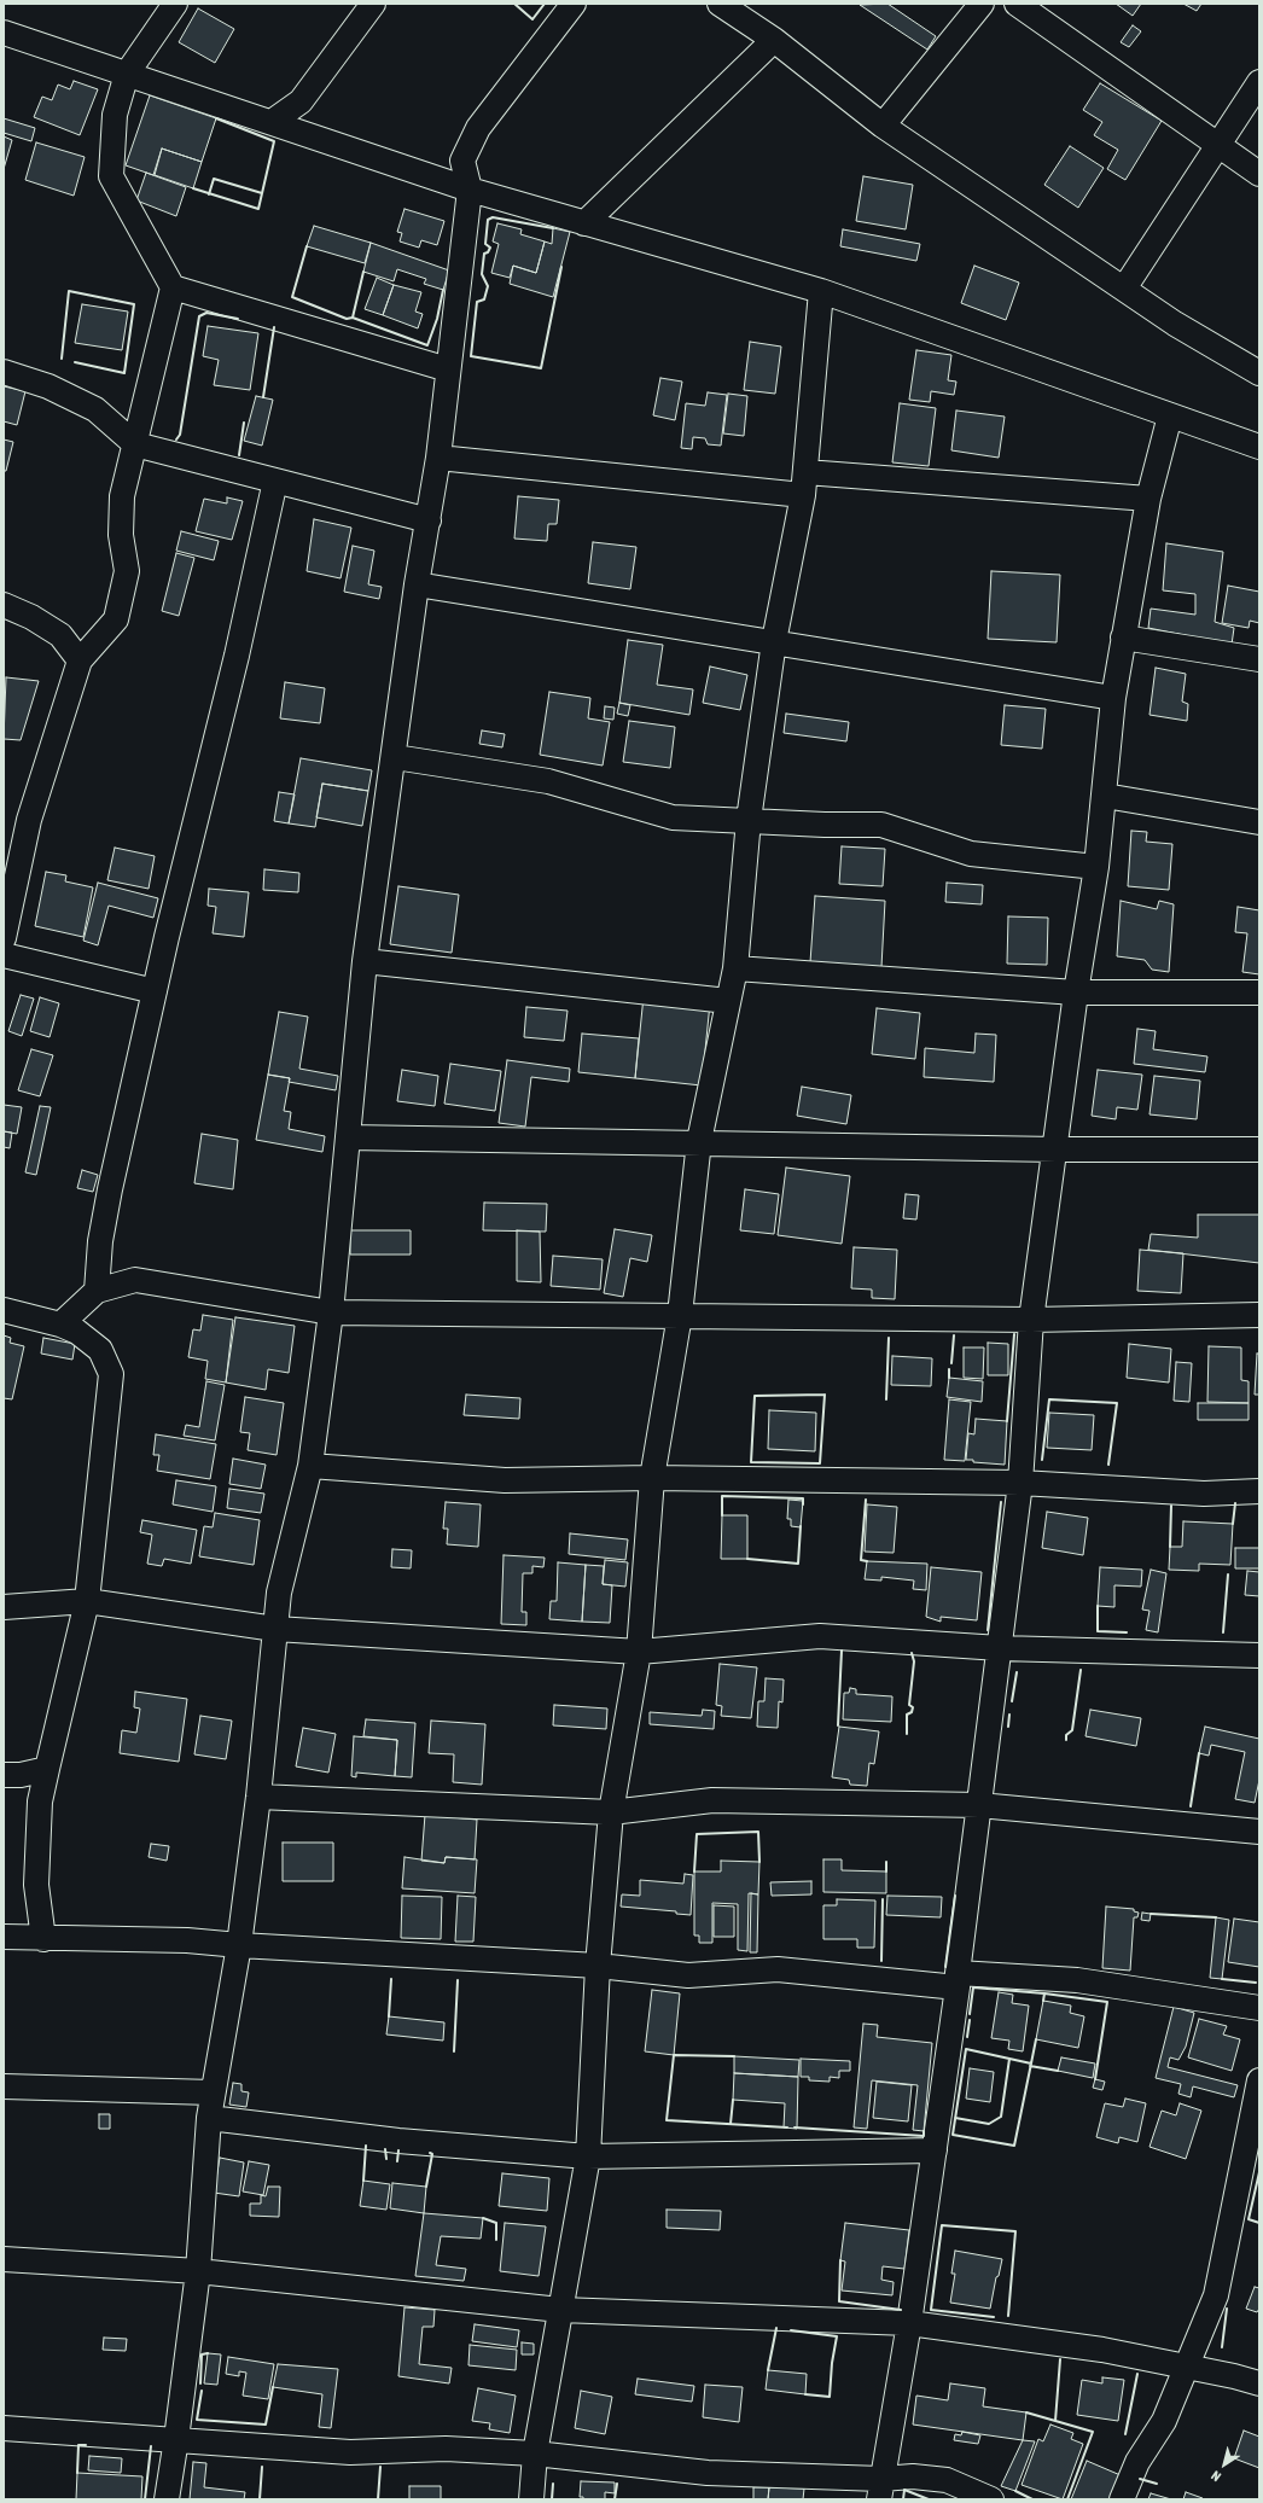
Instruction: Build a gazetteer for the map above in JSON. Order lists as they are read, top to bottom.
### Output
{
  "north": "bottom left"
}
